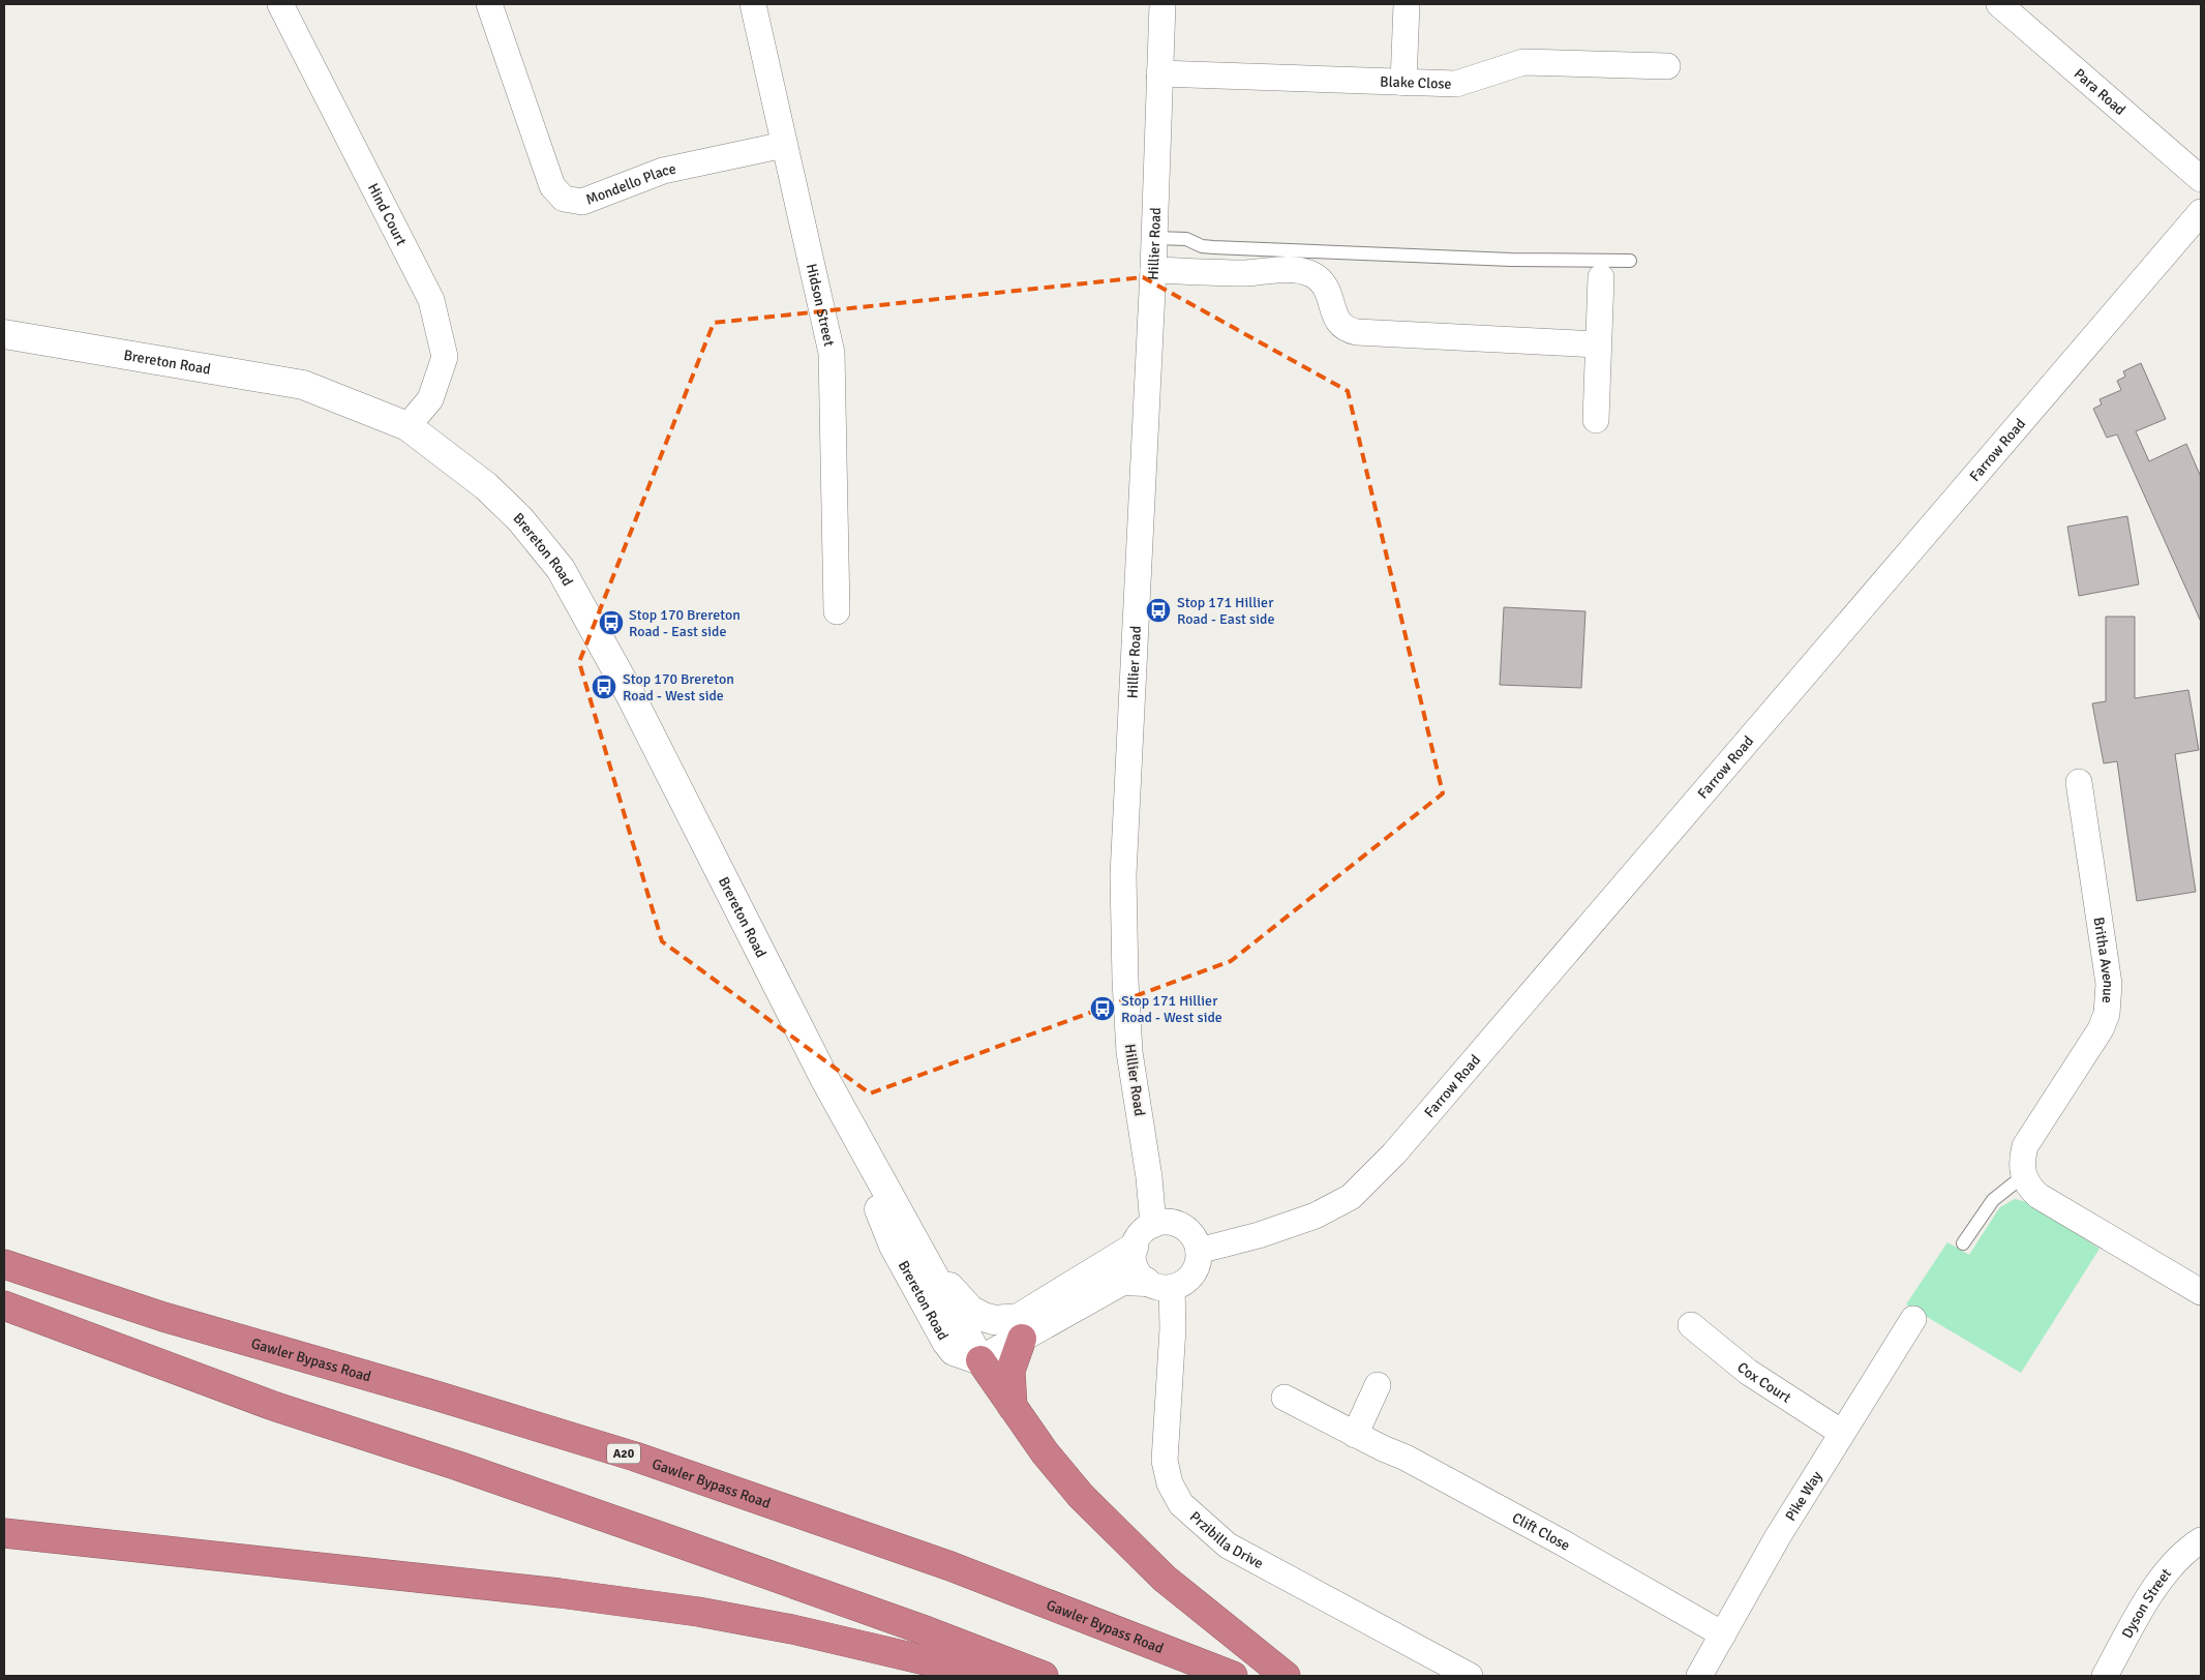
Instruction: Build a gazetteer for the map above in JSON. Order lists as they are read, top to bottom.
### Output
{
  "streets": {
    "highway": ["Gawler Bypass Road", "A20"],
    "street": [
      "Blake Close",
      "Para Road",
      "Mondello Place",
      "Hind Court",
      "Hillier Road",
      "Hidson Street",
      "Brereton Road",
      "Farrow Road",
      "Britha Avenue",
      "Cox Court",
      "Pike Way",
      "Clift Close",
      "Przibilla Drive",
      "Dyson Street"
    ]
  },
  "crossings": [
    ["Blake Close", "Hillier Road"],
    ["Mondello Place", "Hidson Street"],
    ["Hind Court", "Brereton Road"],
    ["Hillier Road", "Brereton Road"],
    ["Hillier Road", "Farrow Road"],
    ["Hillier Road", "Przibilla Drive"],
    ["Brereton Road", "Farrow Road"],
    ["Brereton Road", "Przibilla Drive"],
    ["Farrow Road", "Przibilla Drive"],
    ["Cox Court", "Pike Way"],
    ["Pike Way", "Clift Close"]
  ],
  "places": {
    "bus stop": [
      "Stop 171 Hillier Road - East side",
      "Stop 170 Brereton Road - East side",
      "Stop 170 Brereton Road - West side",
      "Stop 171 Hillier Road - West side"
    ]
  }
}
